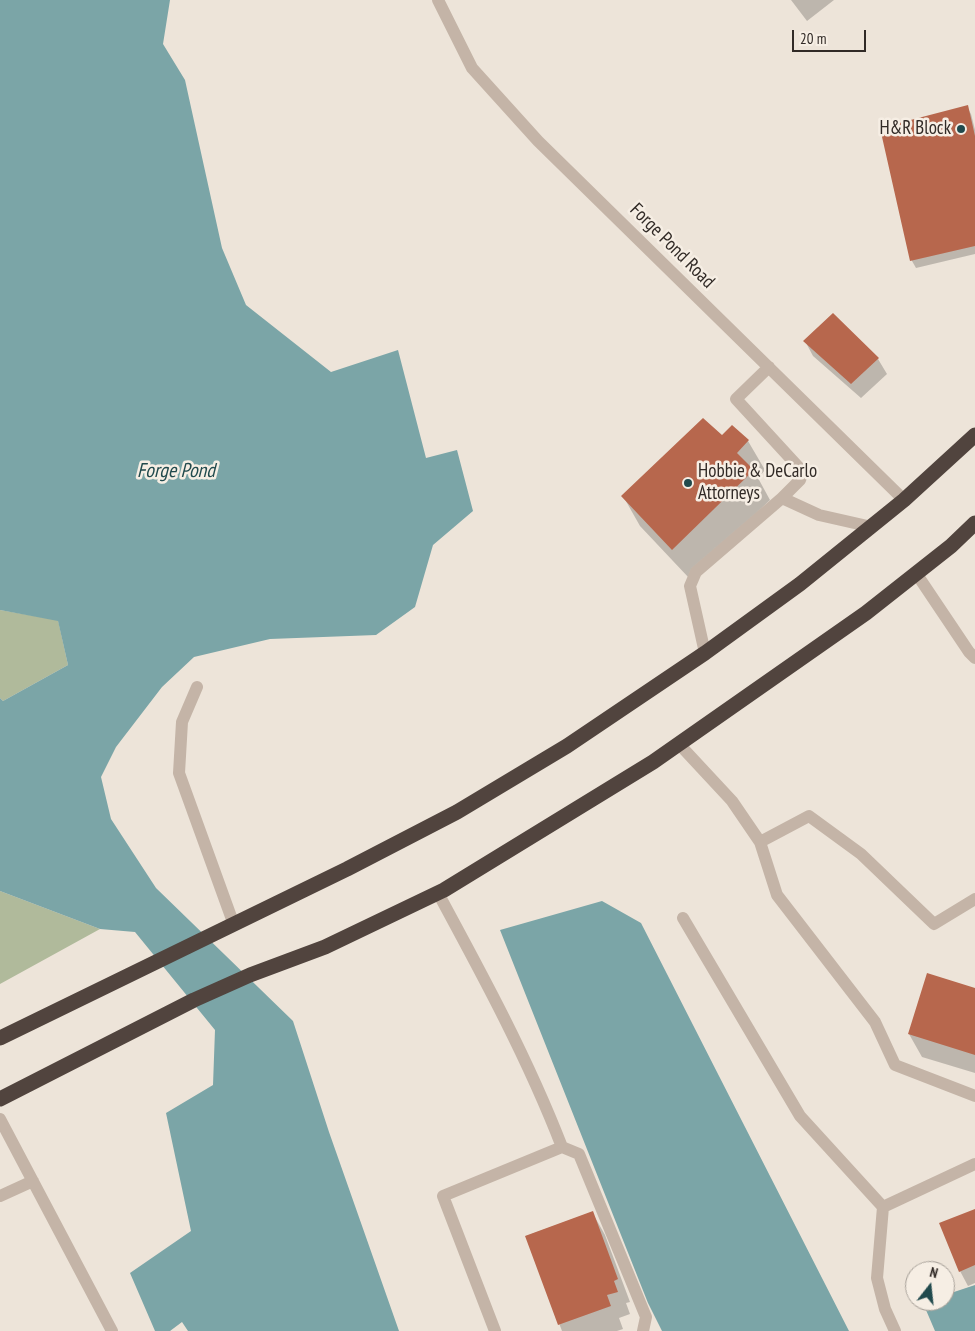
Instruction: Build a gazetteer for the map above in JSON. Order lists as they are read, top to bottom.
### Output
{
  "streets": {
    "street": ["Forge Pond Road"]
  },
  "water": ["Forge Pond"],
  "places": ["H&R Block", "Hobbie & DeCarlo Attorneys"],
  "scale_bar": "20 m",
  "north": "top"
}
